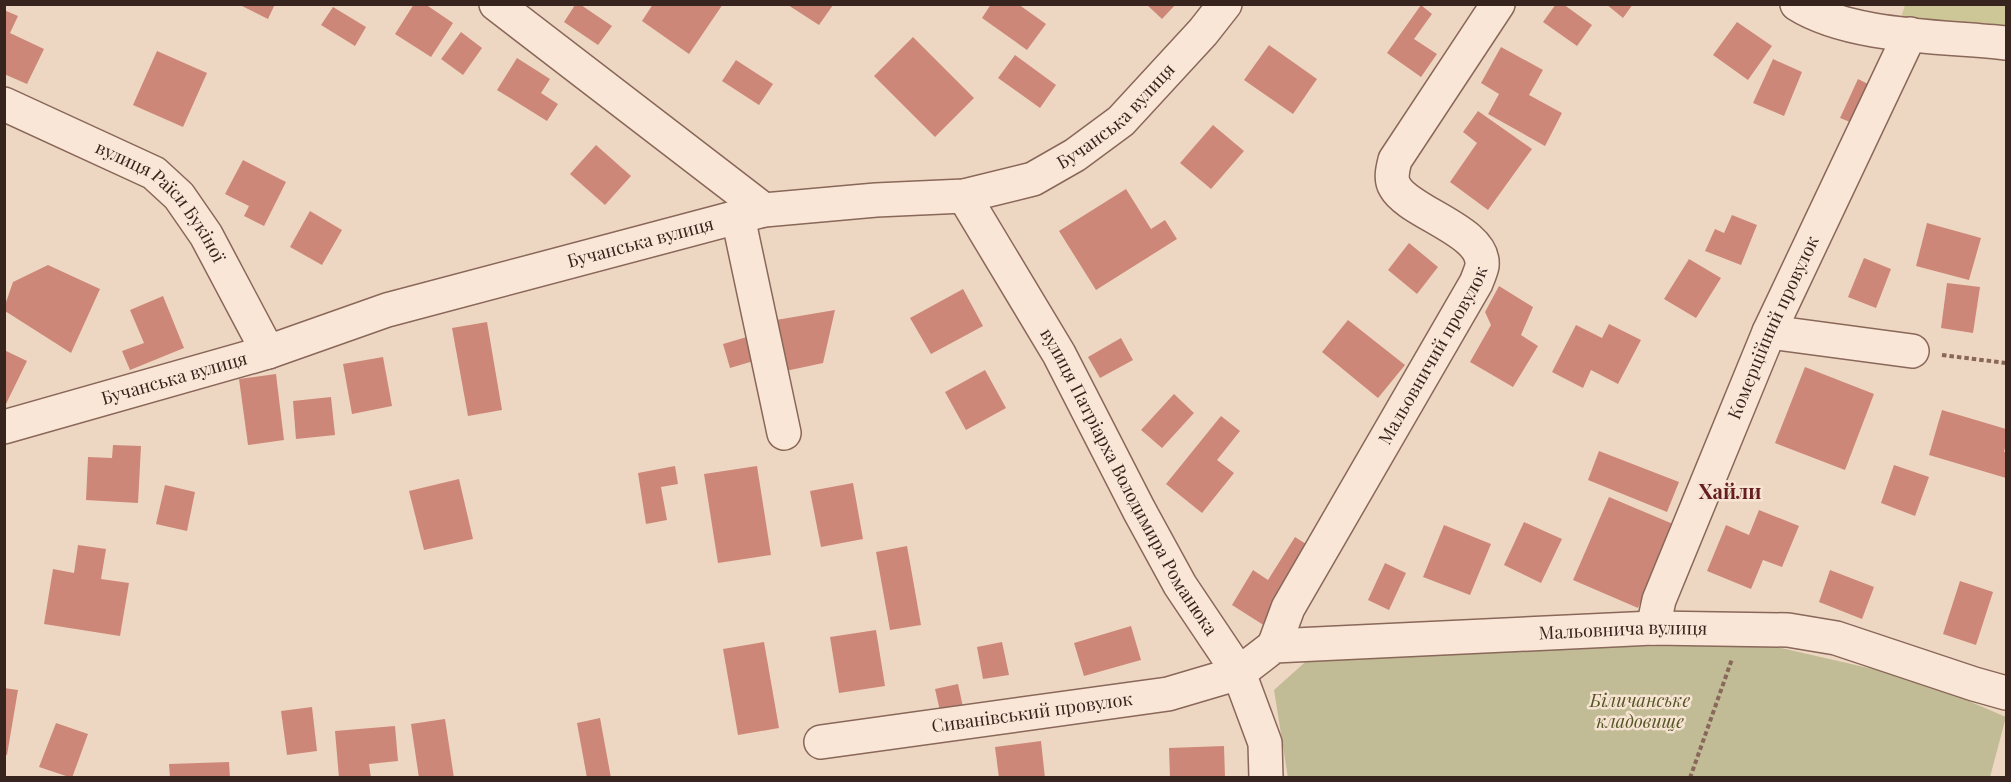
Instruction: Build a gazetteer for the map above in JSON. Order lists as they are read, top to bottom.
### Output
{
  "streets": {
    "street": [
      "Бучанська вулиця",
      "вулиця Раїси Букіної",
      "Комерційний провулок",
      "Мальовничий провулок",
      "вулиця Патріарха Володимира Романюка",
      "Мальовнича вулиця",
      "Сиванівський провулок"
    ]
  },
  "crossings": [
    ["Бучанська вулиця", "вулиця Раїси Букіної"],
    ["Бучанська вулиця", "вулиця Патріарха Володимира Романюка"],
    ["Комерційний провулок", "Мальовнича вулиця"],
    ["Мальовничий провулок", "Мальовнича вулиця"],
    ["вулиця Патріарха Володимира Романюка", "Сиванівський провулок"]
  ],
  "districts": ["Хайли"],
  "parks": ["Біличанське кладовище"]
}
